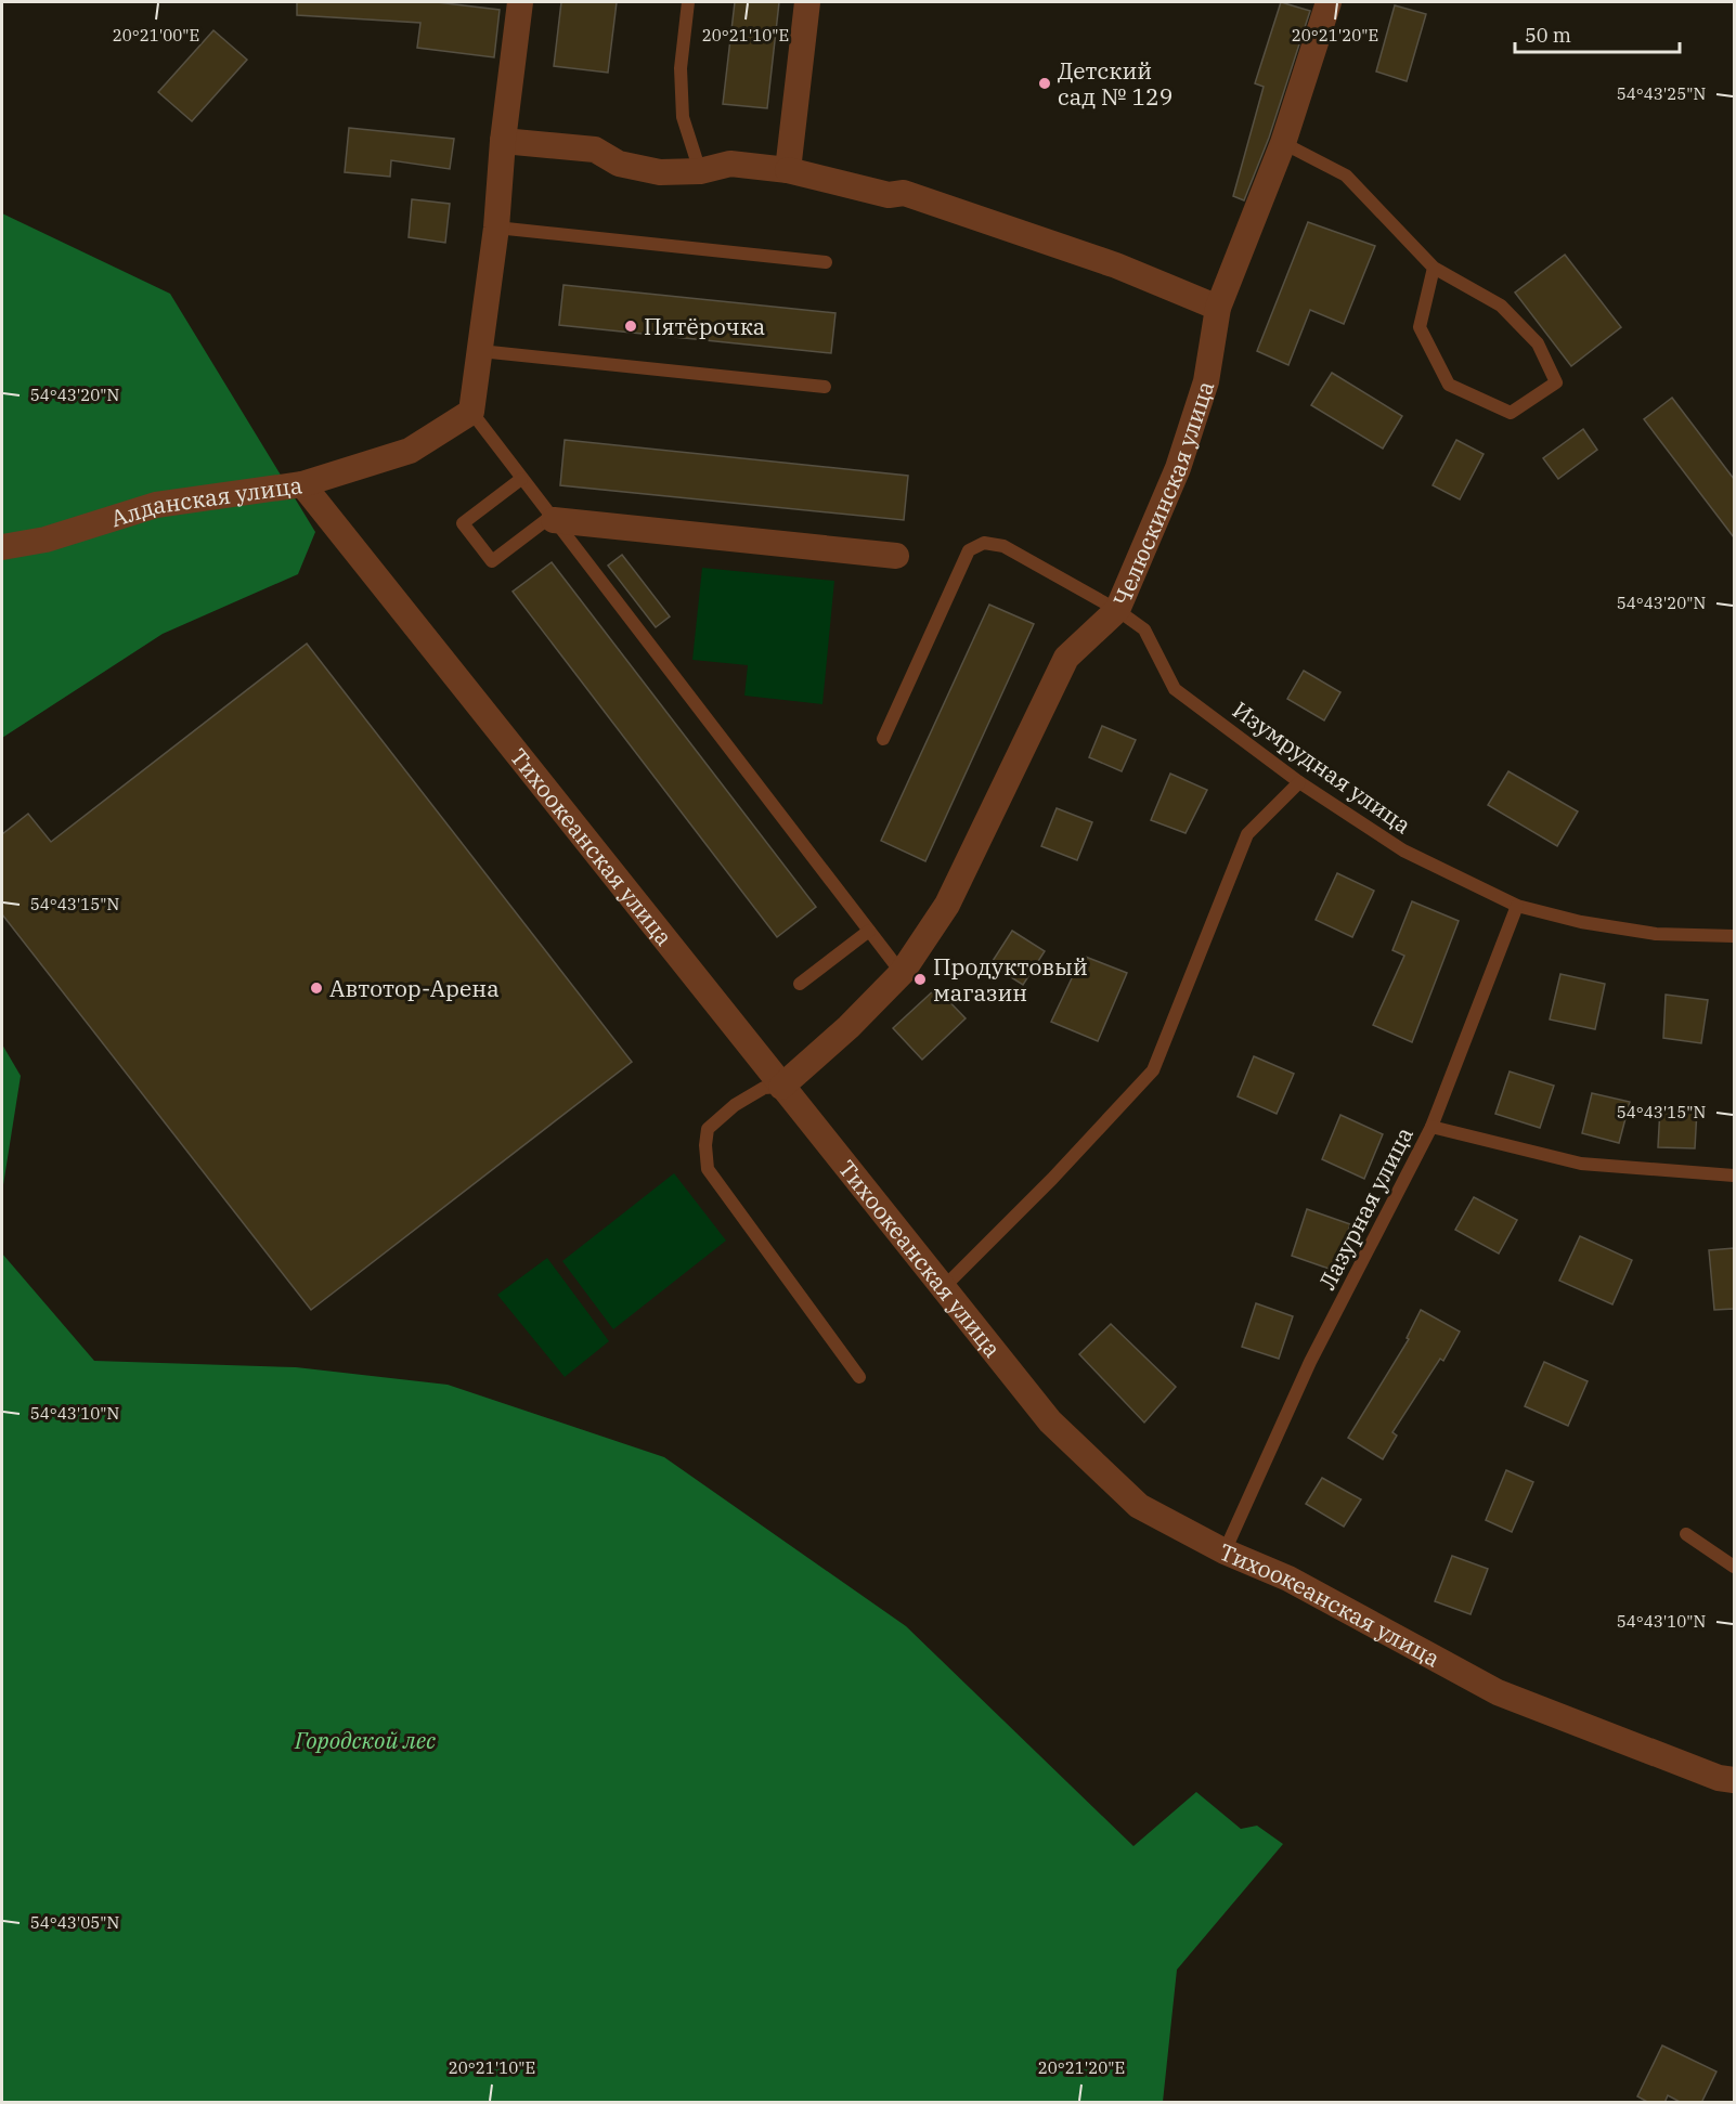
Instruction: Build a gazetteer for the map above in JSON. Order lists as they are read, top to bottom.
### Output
{
  "streets": {
    "street": ["Челюскинская улица", "Алданская улица", "Тихоокеанская улица"],
    "lane": ["Изумрудная улица", "Лазурная улица"]
  },
  "crossings": [
    ["Челюскинская улица", "Изумрудная улица"],
    ["Челюскинская улица", "Тихоокеанская улица"],
    ["Алданская улица", "Тихоокеанская улица"],
    ["Тихоокеанская улица", "Лазурная улица"]
  ],
  "parks": ["Городской лес"],
  "places": [
    "Детский сад № 129",
    "Пятёрочка",
    "Продуктовый магазин",
    "Автотор-Арена"
  ],
  "scale_bar": "50 m",
  "coordinates": [
    "20°21'00\"E",
    "20°21'10\"E",
    "20°21'20\"E",
    "54°43'25\"N",
    "54°43'20\"N",
    "54°43'15\"N",
    "54°43'10\"N",
    "54°43'05\"N"
  ]
}
